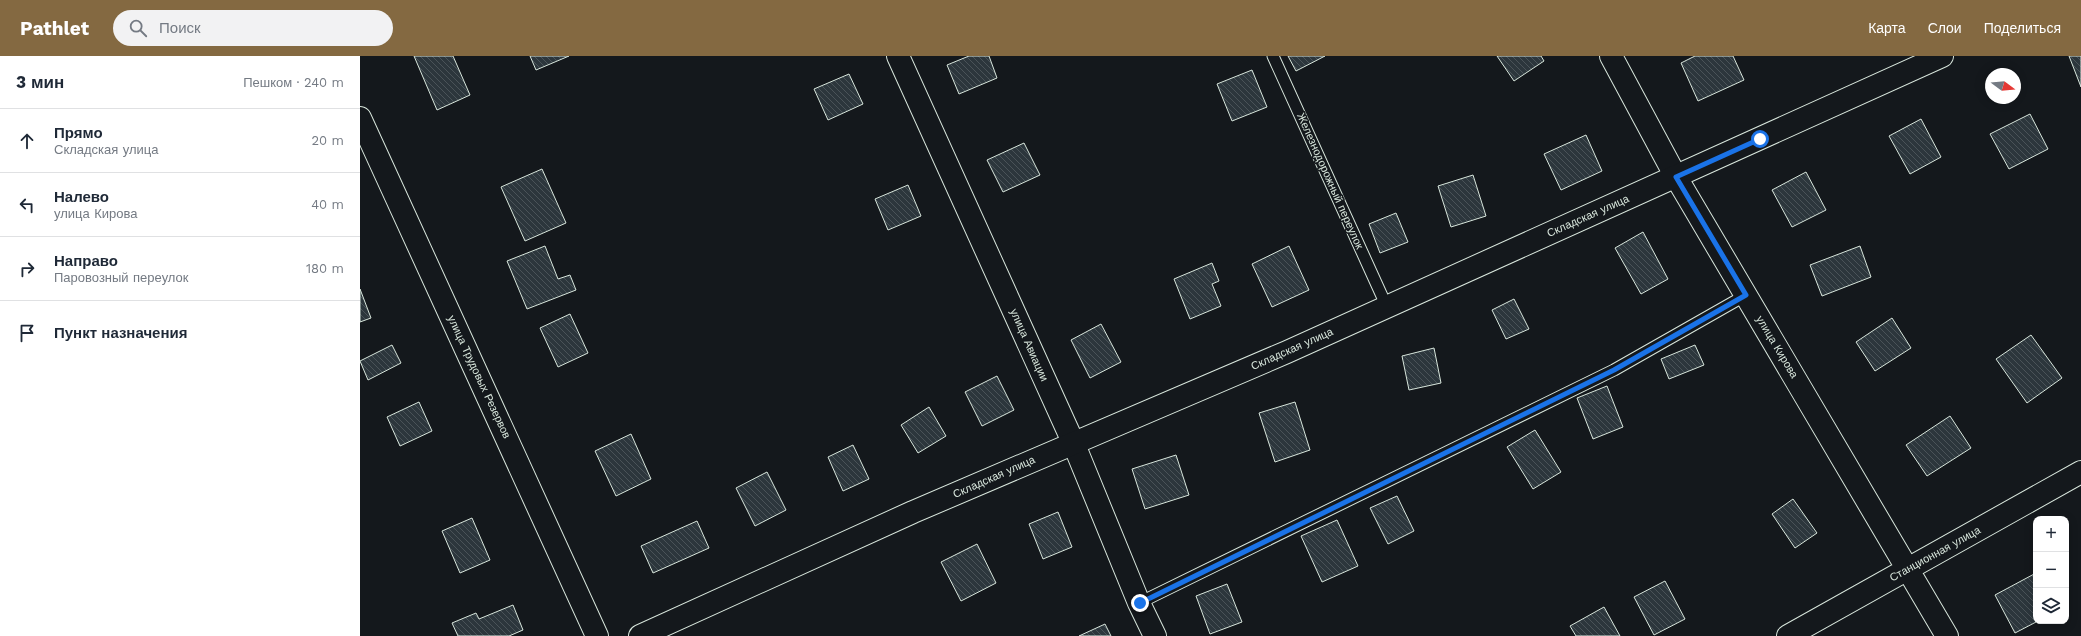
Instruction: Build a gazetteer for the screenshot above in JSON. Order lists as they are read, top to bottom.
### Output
{
  "streets": {
    "street": [
      "Складская улица",
      "улица Авиации",
      "улица Кирова",
      "улица Трудовых Резервов",
      "Станционная улица"
    ],
    "lane": ["Железнодорожный переулок"]
  },
  "crossings": [
    ["Железнодорожный переулок", "Складская улица"],
    ["Складская улица", "улица Авиации"],
    ["Складская улица", "улица Кирова"],
    ["улица Кирова", "Станционная улица"]
  ],
  "north": "right",
  "page": {
    "header": "Pathlet",
    "search": "Поиск",
    "nav": ["Карта", "Слои", "Поделиться"],
    "heading": ["3 мин", "Пешком · 240 m"],
    "list": [
      ["Прямо", "Складская улица", "20 m"],
      ["Налево", "улица Кирова", "40 m"],
      ["Направо", "Паровозный переулок", "180 m"],
      "Пункт назначения"
    ],
    "map_buttons": ["+", "−"]
  }
}
